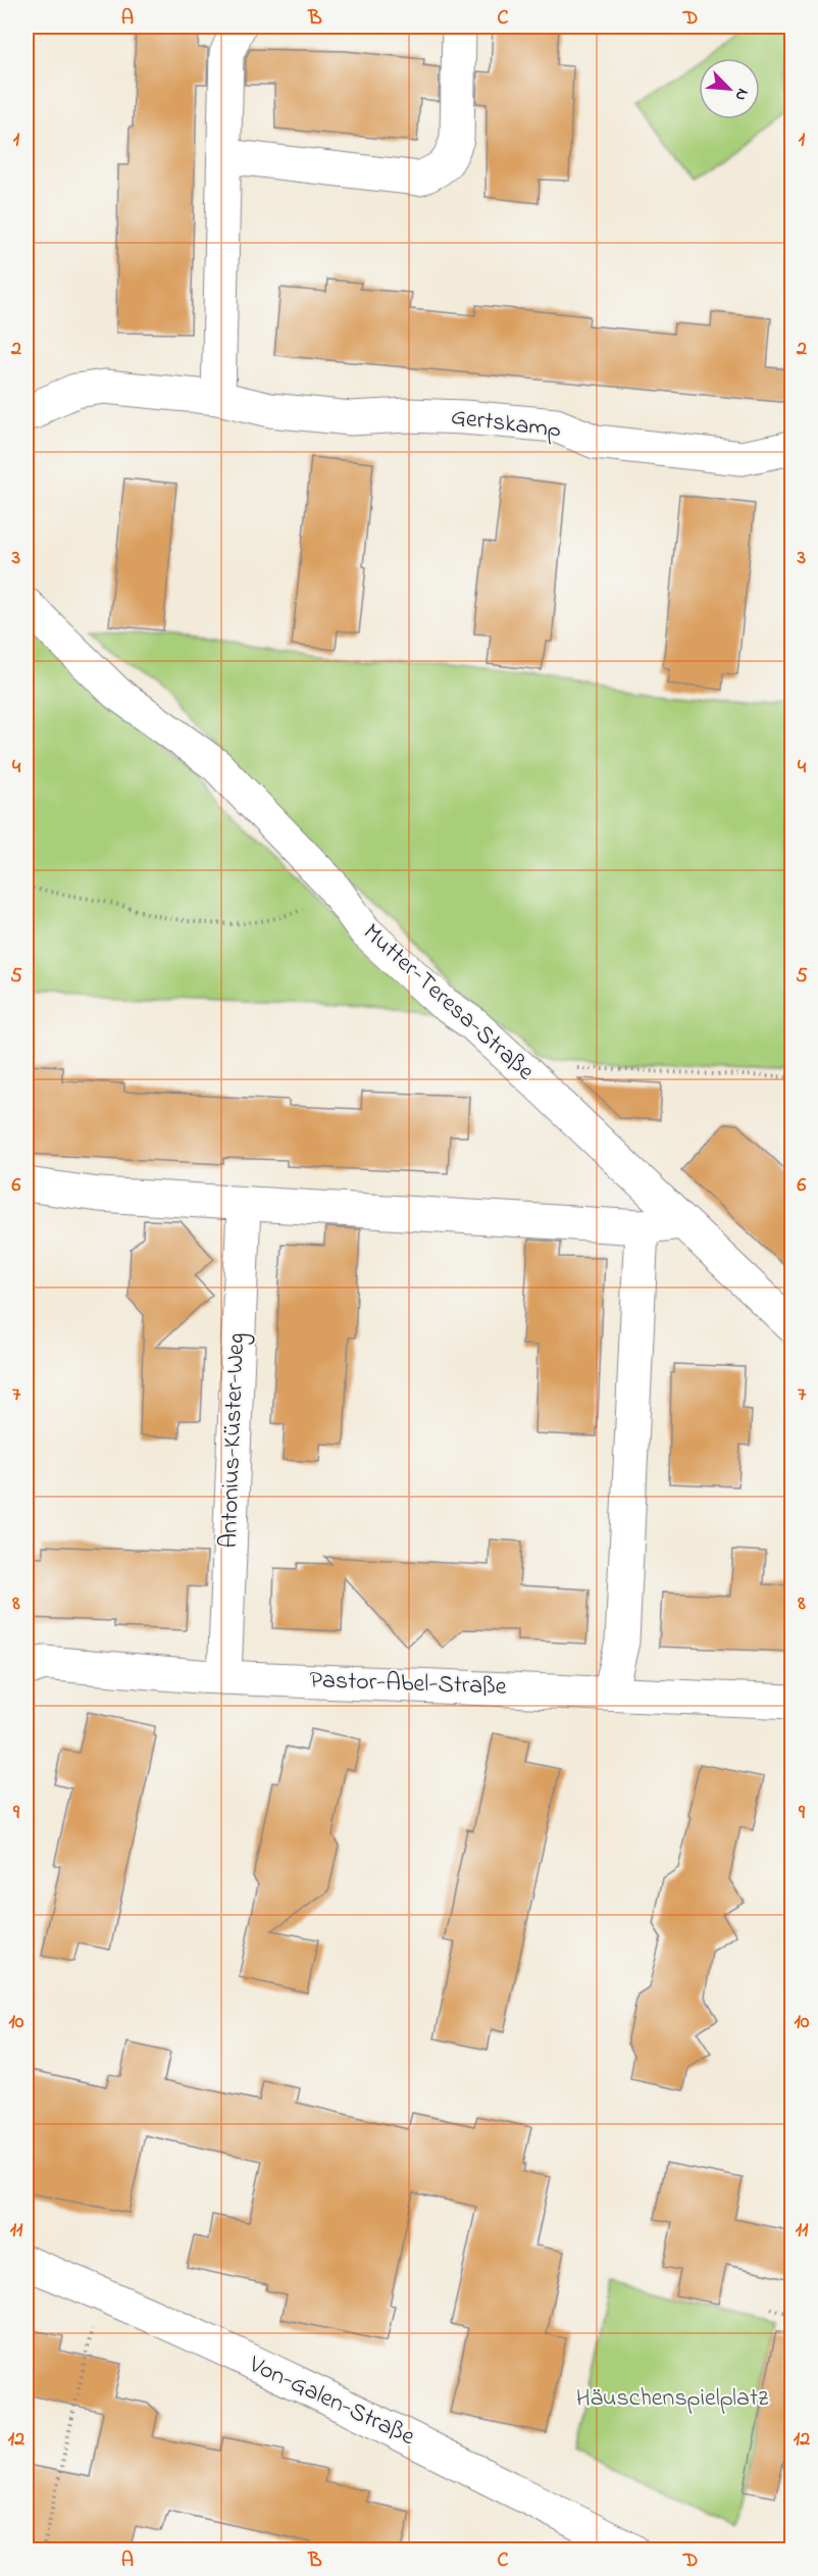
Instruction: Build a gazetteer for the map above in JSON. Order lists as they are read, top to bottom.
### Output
{
  "streets": {
    "street": [
      "Gertskamp",
      "Mutter-Teresa-Straße",
      "Antonius-Küster-Weg",
      "Pastor-Abel-Straße",
      "Von-Galen-Straße"
    ]
  },
  "crossings": [
    ["Antonius-Küster-Weg", "Pastor-Abel-Straße"]
  ],
  "parks": ["Häuschenspielplatz"],
  "north": "bottom right",
  "grid": {
    "columns": [
      "A",
      "B",
      "C",
      "D"
    ],
    "rows": [
      "1",
      "2",
      "3",
      "4",
      "5",
      "6",
      "7",
      "8",
      "9",
      "10",
      "11",
      "12"
    ]
  }
}
